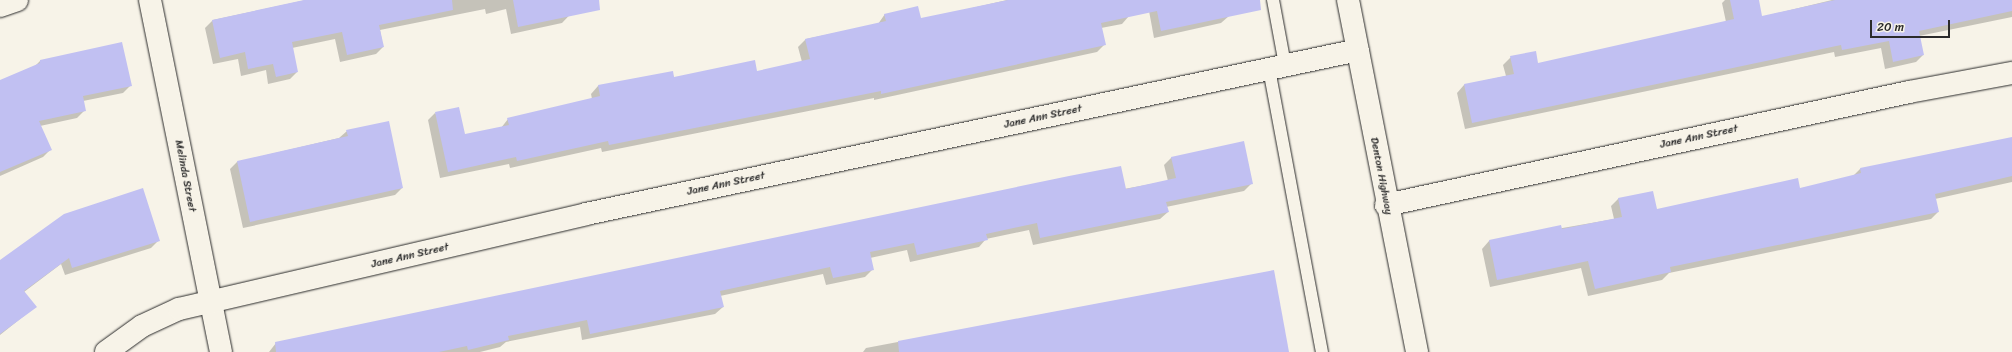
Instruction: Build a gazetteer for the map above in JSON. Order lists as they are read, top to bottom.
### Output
{
  "streets": {
    "street": ["Jane Ann Street", "Melinda Street", "Denton Highway"]
  },
  "crossings": [
    ["Jane Ann Street", "Melinda Street"],
    ["Jane Ann Street", "Denton Highway"]
  ],
  "scale_bar": "20 m"
}
